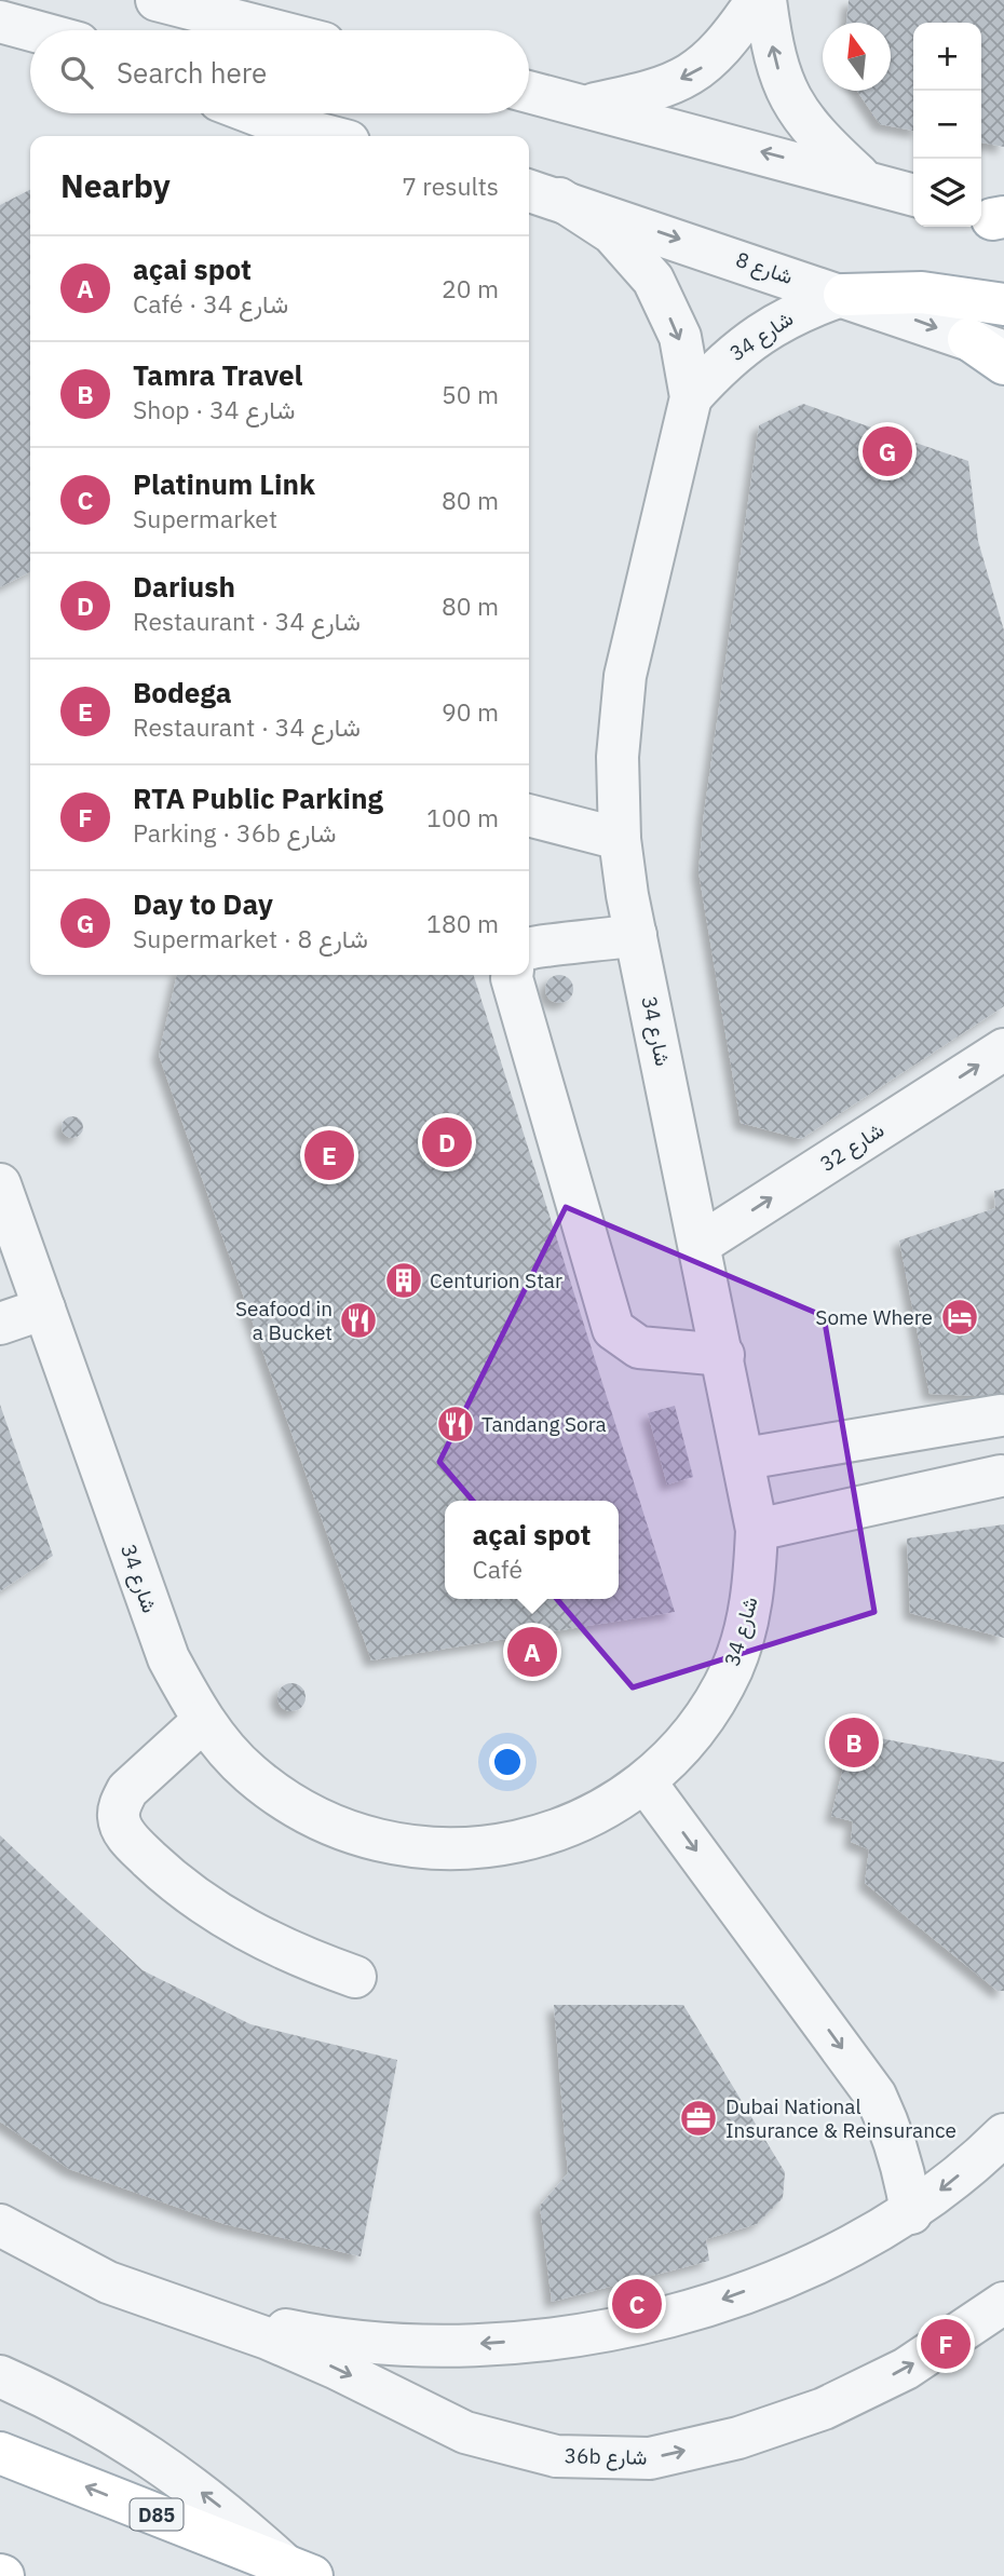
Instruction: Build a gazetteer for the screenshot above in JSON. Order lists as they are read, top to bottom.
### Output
{
  "streets": {
    "main road": ["D85"],
    "street": [
      "شارع 8",
      "شارع 34",
      "شارع 32",
      "36b شارع"
    ]
  },
  "crossings": [
    ["شارع 8", "شارع 34"],
    ["شارع 34", "شارع 32"]
  ],
  "places": {
    "building": ["Centurion Star"],
    "hotel": ["Some Where"],
    "restaurant": ["Seafood in a Bucket", "Tandang Sora"],
    "office": ["Dubai National Insurance & Reinsurance"]
  },
  "north": "top",
  "page": {
    "map_buttons": ["+", "−"],
    "search": "Search here",
    "heading": ["Nearby", "7 results"],
    "list": [
      {
        "mark": "A",
        "name": "açai spot",
        "note": "Café · شارع 34",
        "value": "20 m"
      },
      {
        "mark": "B",
        "name": "Tamra Travel",
        "note": "Shop · شارع 34",
        "value": "50 m"
      },
      {
        "mark": "C",
        "name": "Platinum Link",
        "note": "Supermarket",
        "value": "80 m"
      },
      {
        "mark": "D",
        "name": "Dariush",
        "note": "Restaurant · شارع 34",
        "value": "80 m"
      },
      {
        "mark": "E",
        "name": "Bodega",
        "note": "Restaurant · شارع 34",
        "value": "90 m"
      },
      {
        "mark": "F",
        "name": "RTA Public Parking",
        "note": "Parking · 36b شارع",
        "value": "100 m"
      },
      {
        "mark": "G",
        "name": "Day to Day",
        "note": "Supermarket · شارع 8",
        "value": "180 m"
      }
    ],
    "pins": [
      "G",
      "D",
      "E",
      "A",
      "B",
      "C",
      "F"
    ],
    "popup": ["açai spot", "Café"]
  }
}
